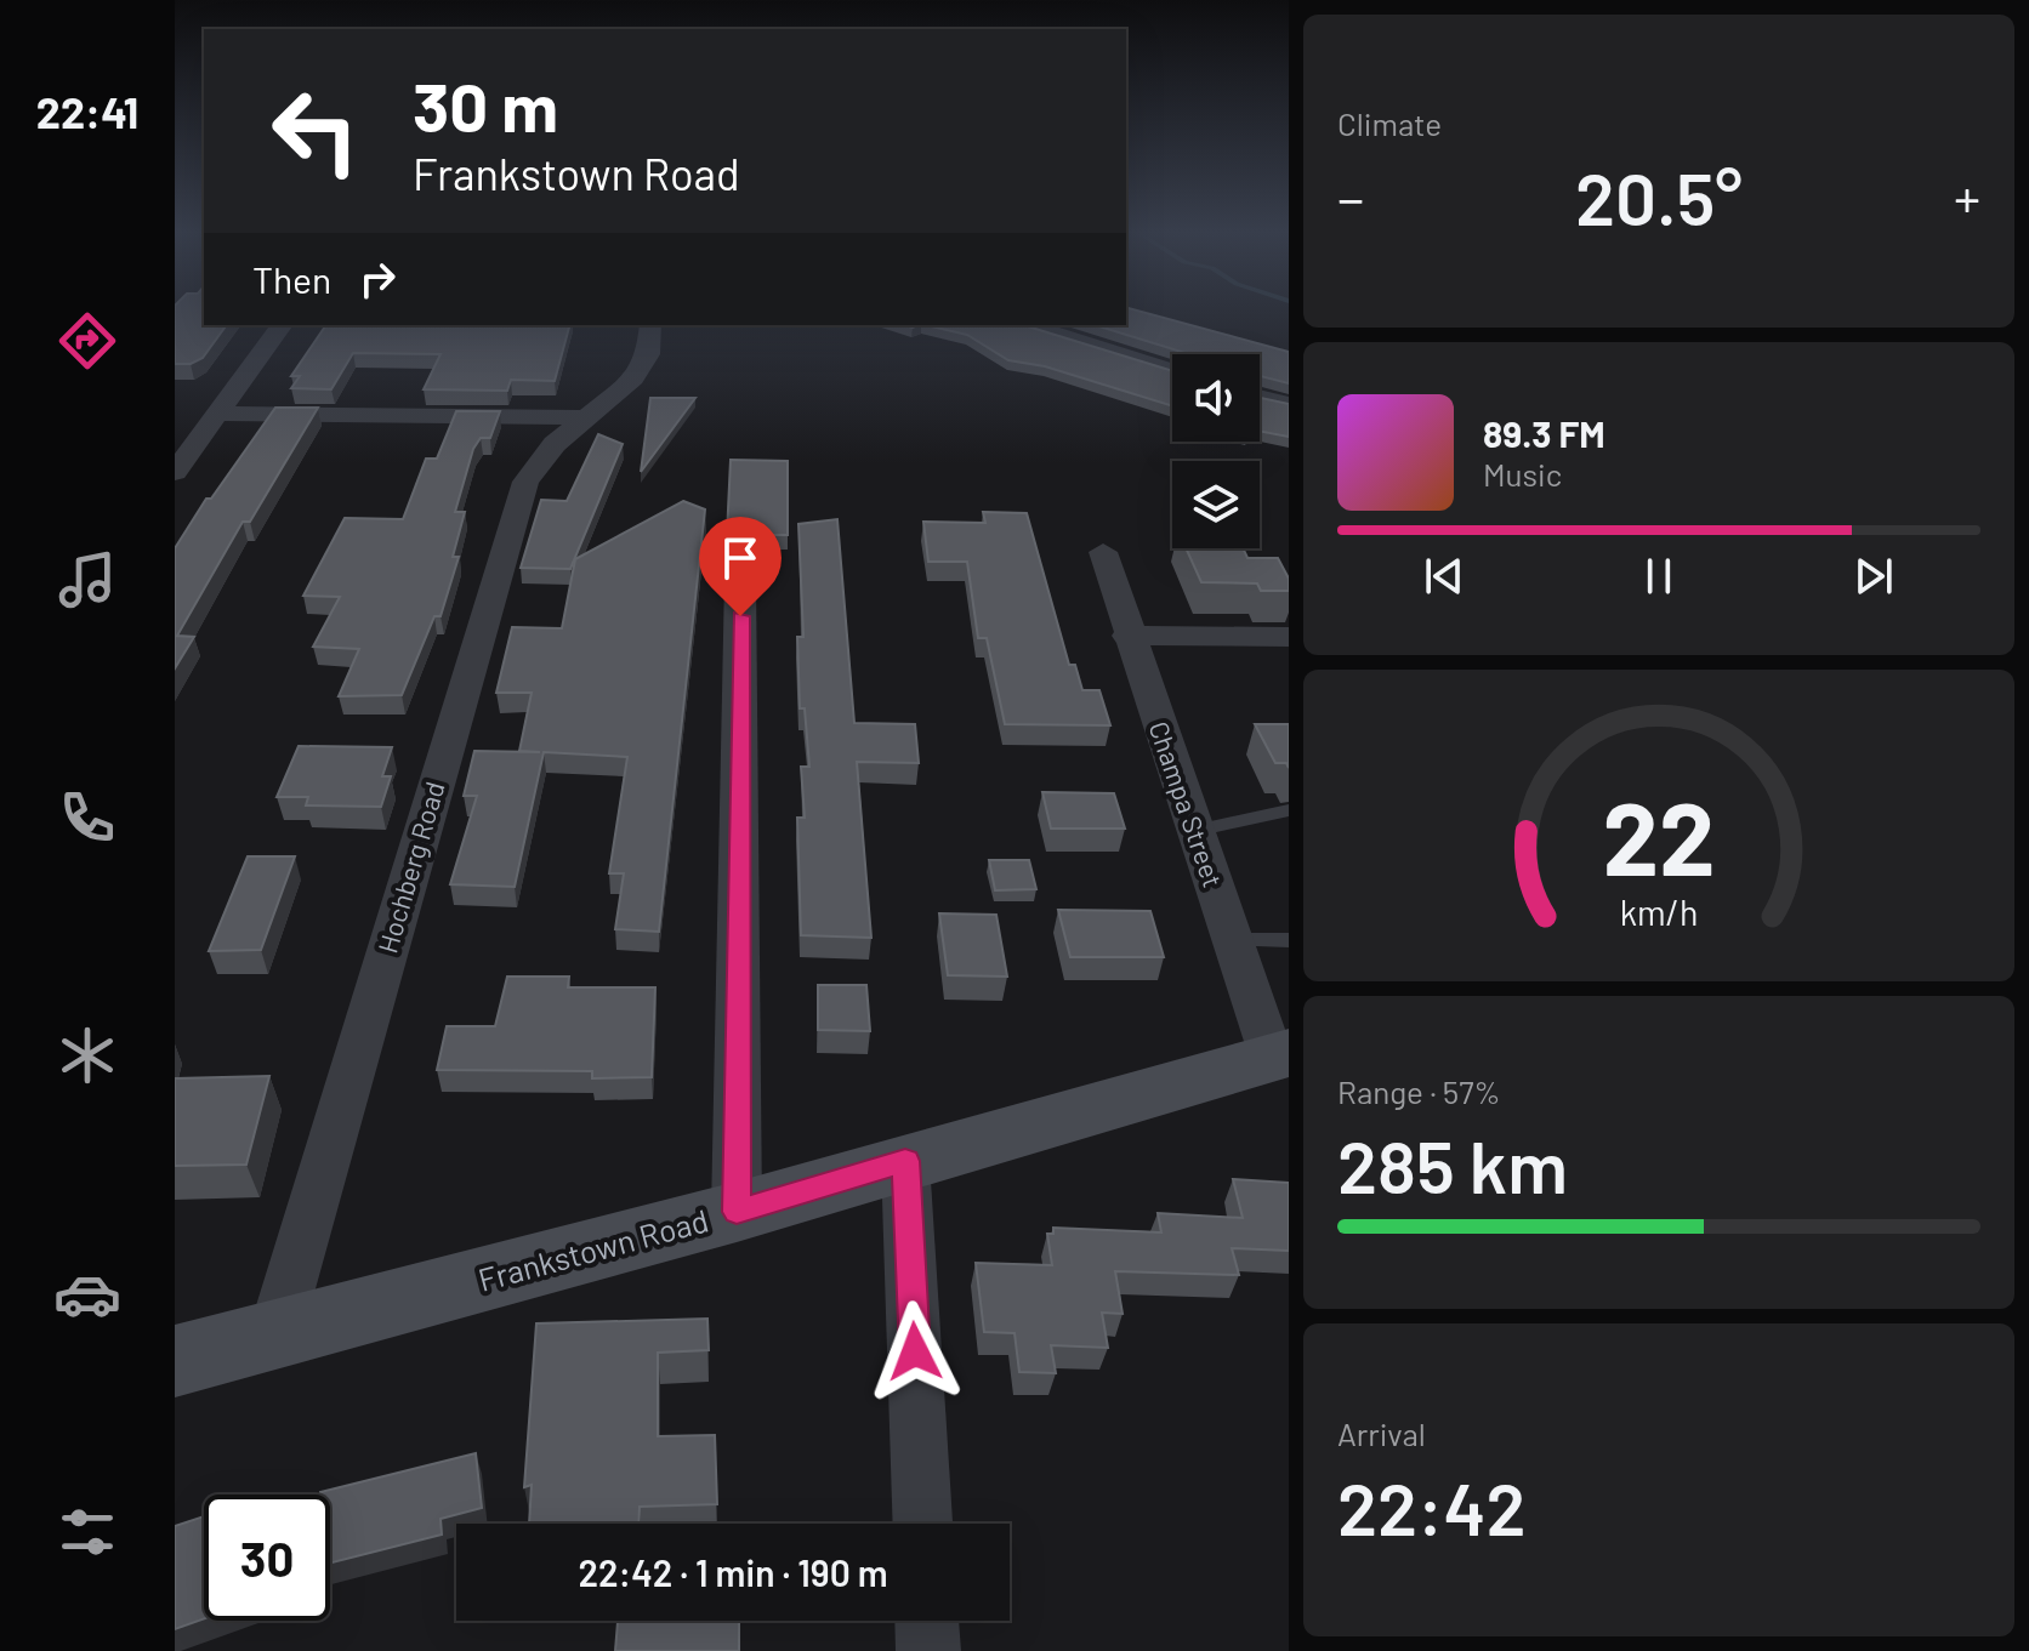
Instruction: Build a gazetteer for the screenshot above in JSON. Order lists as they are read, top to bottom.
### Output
{
  "streets": {
    "main road": ["Frankstown Road"],
    "street": ["Champa Street", "Hochberg Road"]
  },
  "crossings": [
    ["Champa Street", "Frankstown Road"],
    ["Hochberg Road", "Frankstown Road"]
  ],
  "page": {
    "tabs": "22:41",
    "tile": [
      "Climate",
      ["Range · 57%", "285 km"],
      ["Arrival", "22:42"]
    ],
    "turn": ["30 m", "Frankstown Road"],
    "heat": ["−", "20.5°", "+"],
    "then": "Then",
    "song": ["89.3 FM", "Music"],
    "limit": "30",
    "trip": "22:42 · 1 min · 190 m",
    "gauge": ["22", "km/h"]
  }
}
